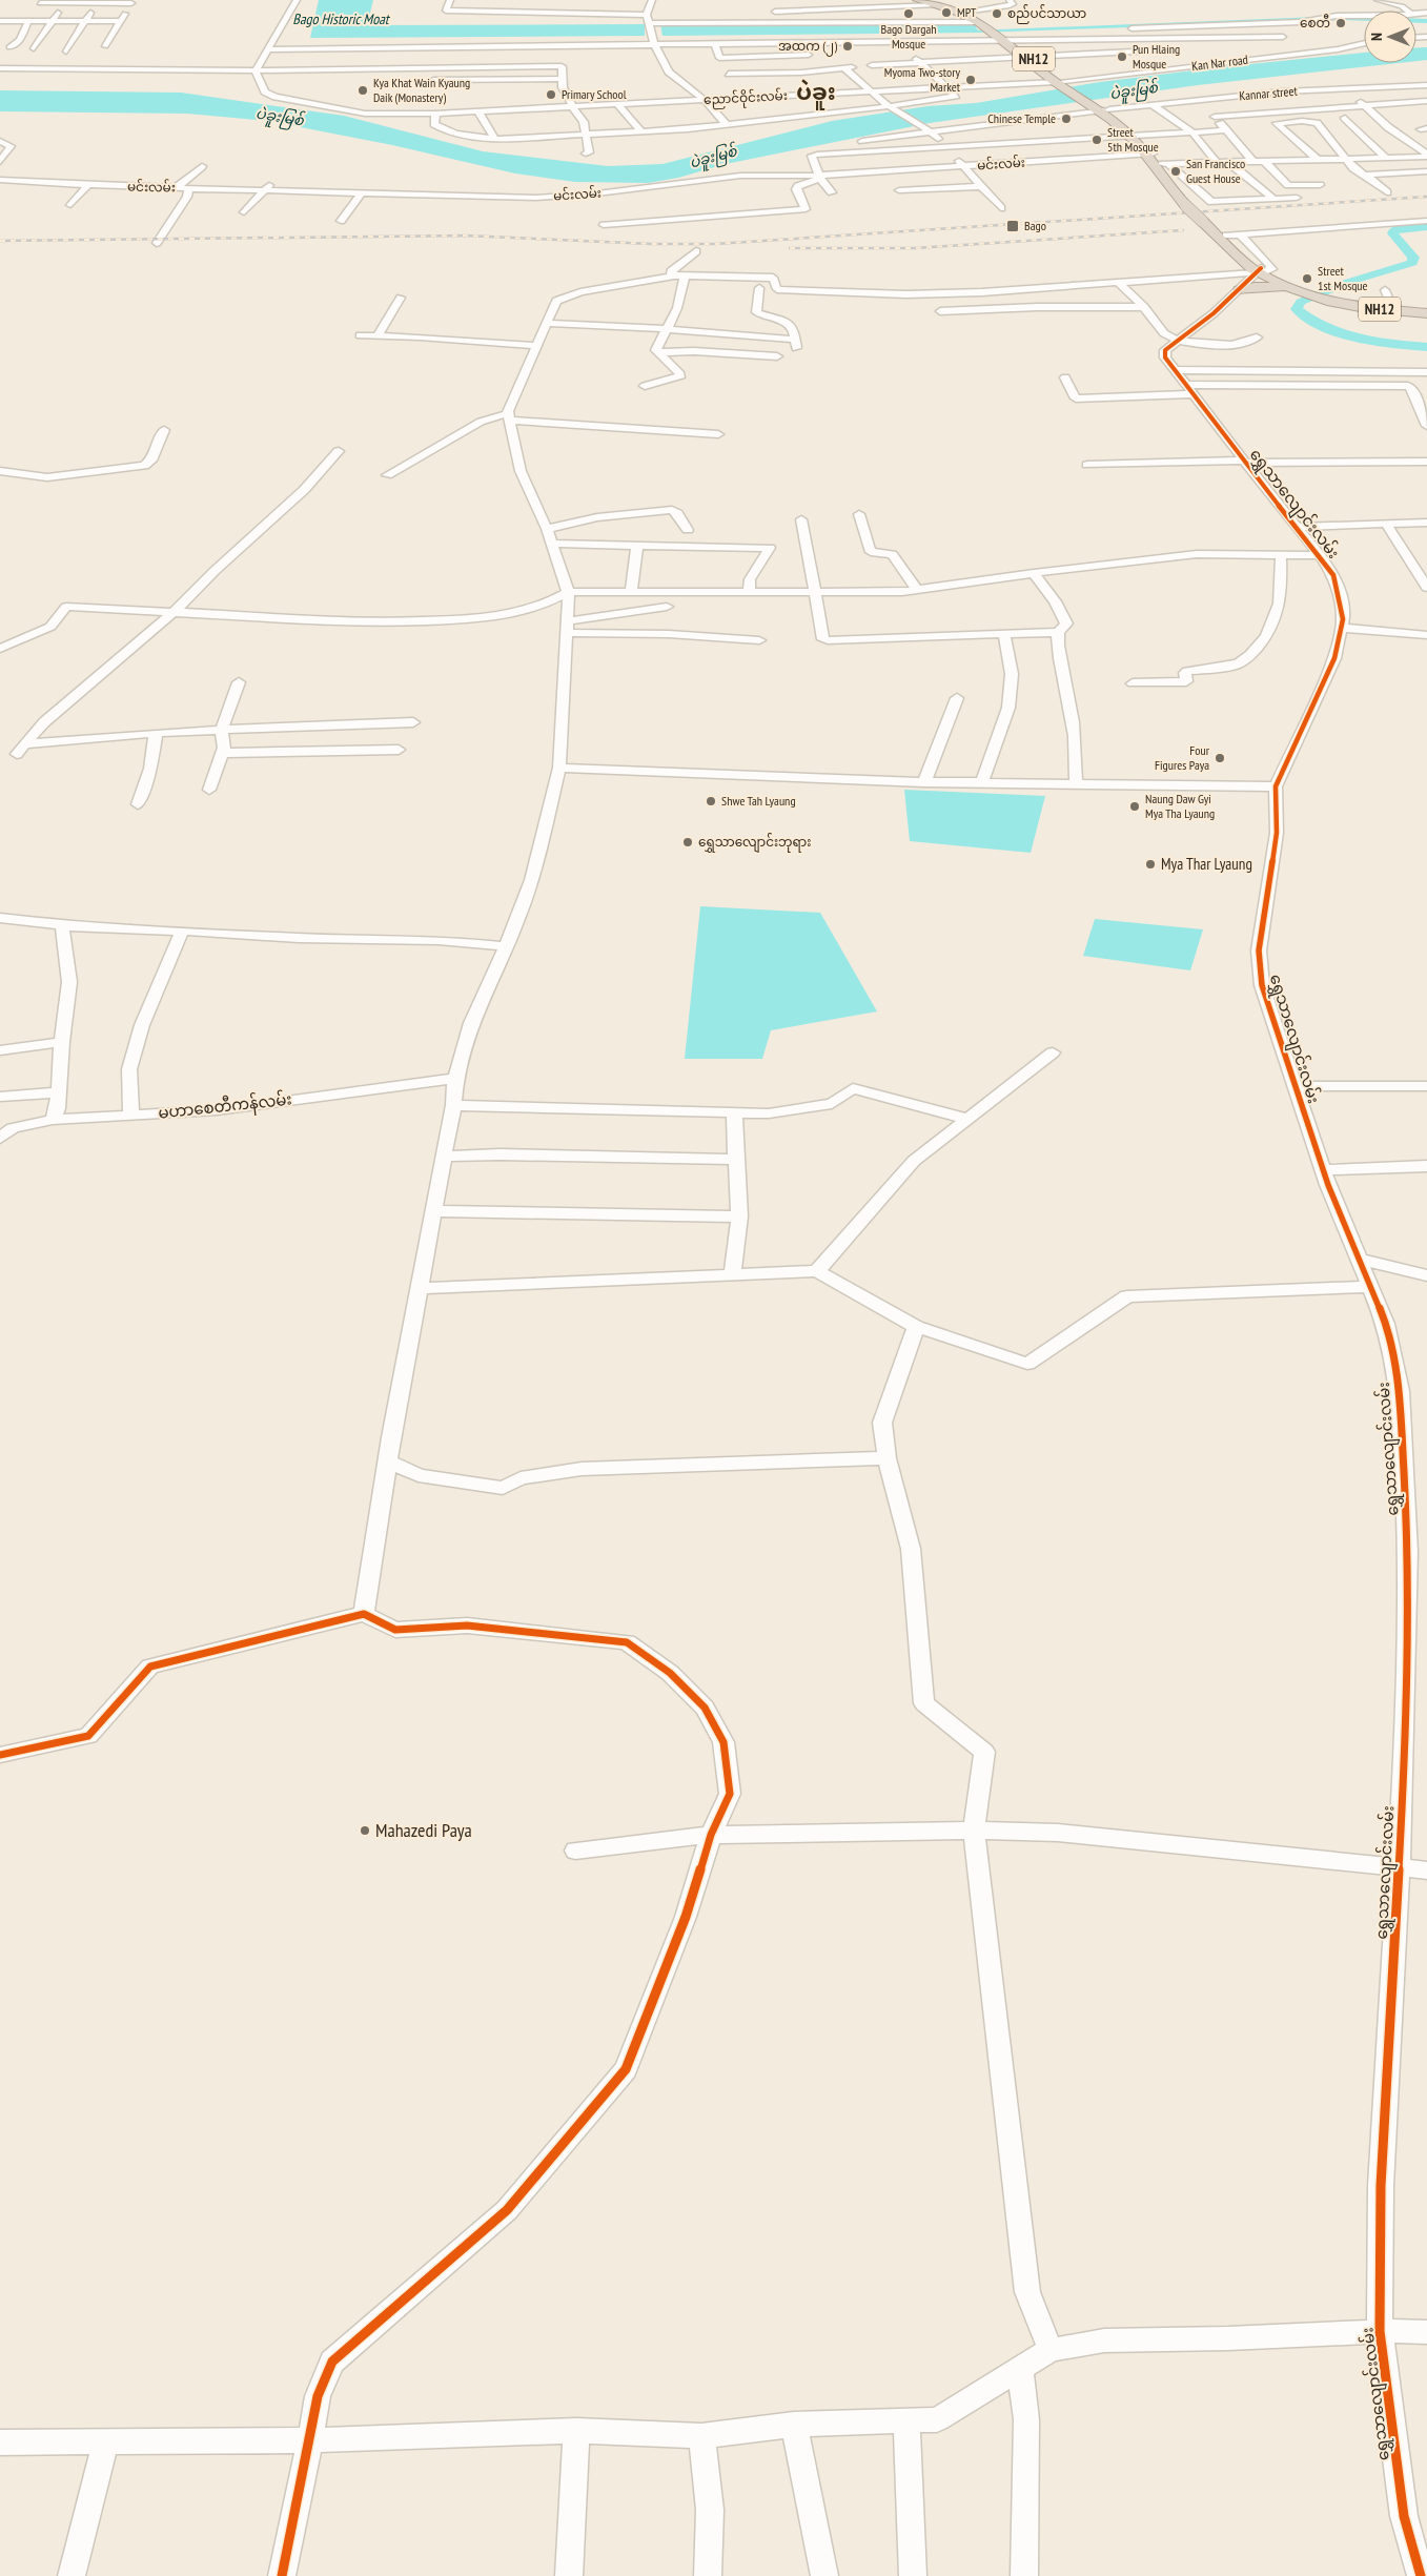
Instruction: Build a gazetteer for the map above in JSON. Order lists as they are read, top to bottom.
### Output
{
  "streets": {
    "highway": ["NH12"],
    "street": [
      "Kan Nar road",
      "Kannar street",
      "ညောင်ဝိုင်းလမ်း",
      "မင်းလမ်း",
      "ရွှေသာလျောင်းလမ်း",
      "မဟာစေတီကန်လမ်း"
    ]
  },
  "crossings": [
    ["NH12", "Kan Nar road"],
    ["NH12", "Kannar street"],
    ["NH12", "ညောင်ဝိုင်းလမ်း"],
    ["NH12", "မင်းလမ်း"],
    ["NH12", "ရွှေသာလျောင်းလမ်း"],
    ["Kan Nar road", "ညောင်ဝိုင်းလမ်း"]
  ],
  "districts": ["ပဲခူး"],
  "water": ["Bago Historic Moat", "ပဲခူးမြစ်"],
  "places": {
    "other": [
      "MPT",
      "Bago Dargah Mosque",
      "စည်ပင်သာယာ",
      "စေတီ",
      "အထက (၂)",
      "Pun Hlaing Mosque",
      "Myoma Two-story Market",
      "Kya Khat Wain Kyaung Daik (Monastery)",
      "Primary School",
      "Chinese Temple",
      "Street 5th Mosque",
      "San Francisco Guest House",
      "Street 1st Mosque",
      "Four Figures Paya",
      "Shwe Tah Lyaung",
      "Naung Daw Gyi Mya Tha Lyaung",
      "ရွှေသာလျောင်းဘုရား",
      "Mya Thar Lyaung",
      "Mahazedi Paya"
    ],
    "transit": ["Bago"]
  },
  "north": "left"
}
